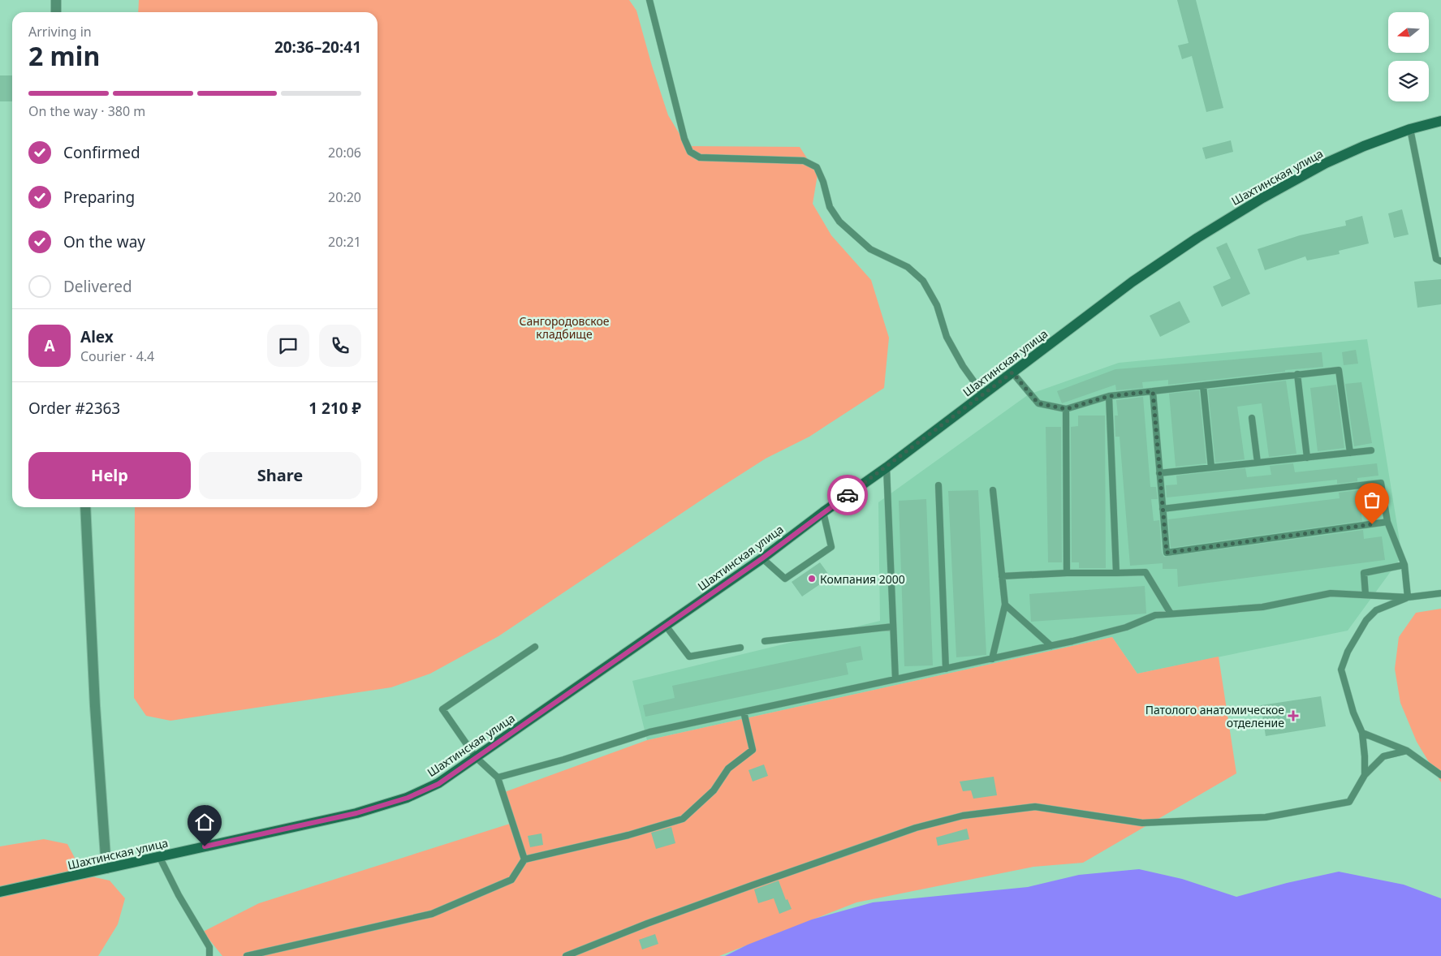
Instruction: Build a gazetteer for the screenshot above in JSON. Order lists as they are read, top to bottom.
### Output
{
  "streets": {
    "street": ["Шахтинская улица"]
  },
  "parks": ["Сангородовское кладбище"],
  "places": {
    "other": ["Компания 2000"],
    "health": ["Патолого анатомическое отделение"]
  },
  "north": "left",
  "page": {
    "heading": ["2 min", "Arriving in", "20:36–20:41"],
    "panel": [
      "Alex",
      "Courier · 4.4",
      "Order #2363",
      "1 210 ₽"
    ],
    "bar": "On the way · 380 m",
    "list": [
      ["Confirmed", "20:06"],
      ["Preparing", "20:20"],
      ["On the way", "20:21"],
      "Delivered"
    ],
    "round": "A",
    "buttons": ["Help", "Share"]
  }
}
